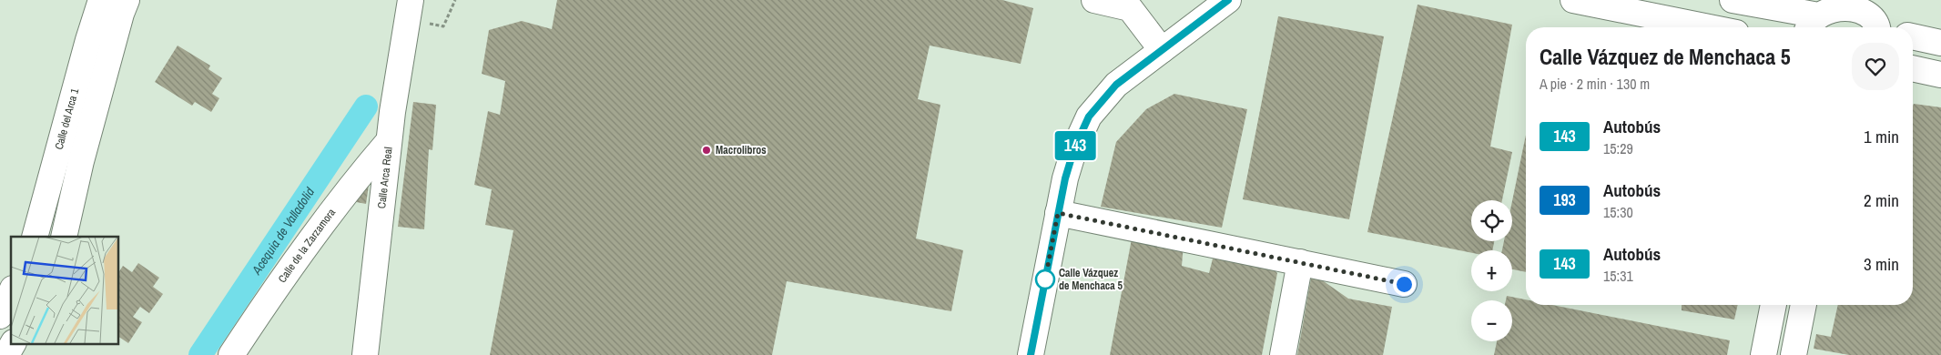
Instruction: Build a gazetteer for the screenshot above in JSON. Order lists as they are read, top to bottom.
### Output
{
  "streets": {
    "street": ["Calle del Arca 1", "Calle Arca Real", "Calle de la Zarzamora"]
  },
  "crossings": [
    ["Calle Arca Real", "Calle de la Zarzamora"]
  ],
  "water": ["Acequia de Valladolid"],
  "places": ["Macrolibros", "Calle Vázquez de Menchaca 5"],
  "lines": ["bus line 143"],
  "page": {
    "on_map": "143",
    "heading": ["Calle Vázquez de Menchaca 5", "A pie · 2 min · 130 m"],
    "list": [
      {
        "mark": "143",
        "name": "Autobús",
        "note": "15:29",
        "value": "1 min"
      },
      {
        "mark": "193",
        "name": "Autobús",
        "note": "15:30",
        "value": "2 min"
      },
      {
        "mark": "143",
        "name": "Autobús",
        "note": "15:31",
        "value": "3 min"
      }
    ],
    "map_buttons": ["+", "−"]
  }
}
